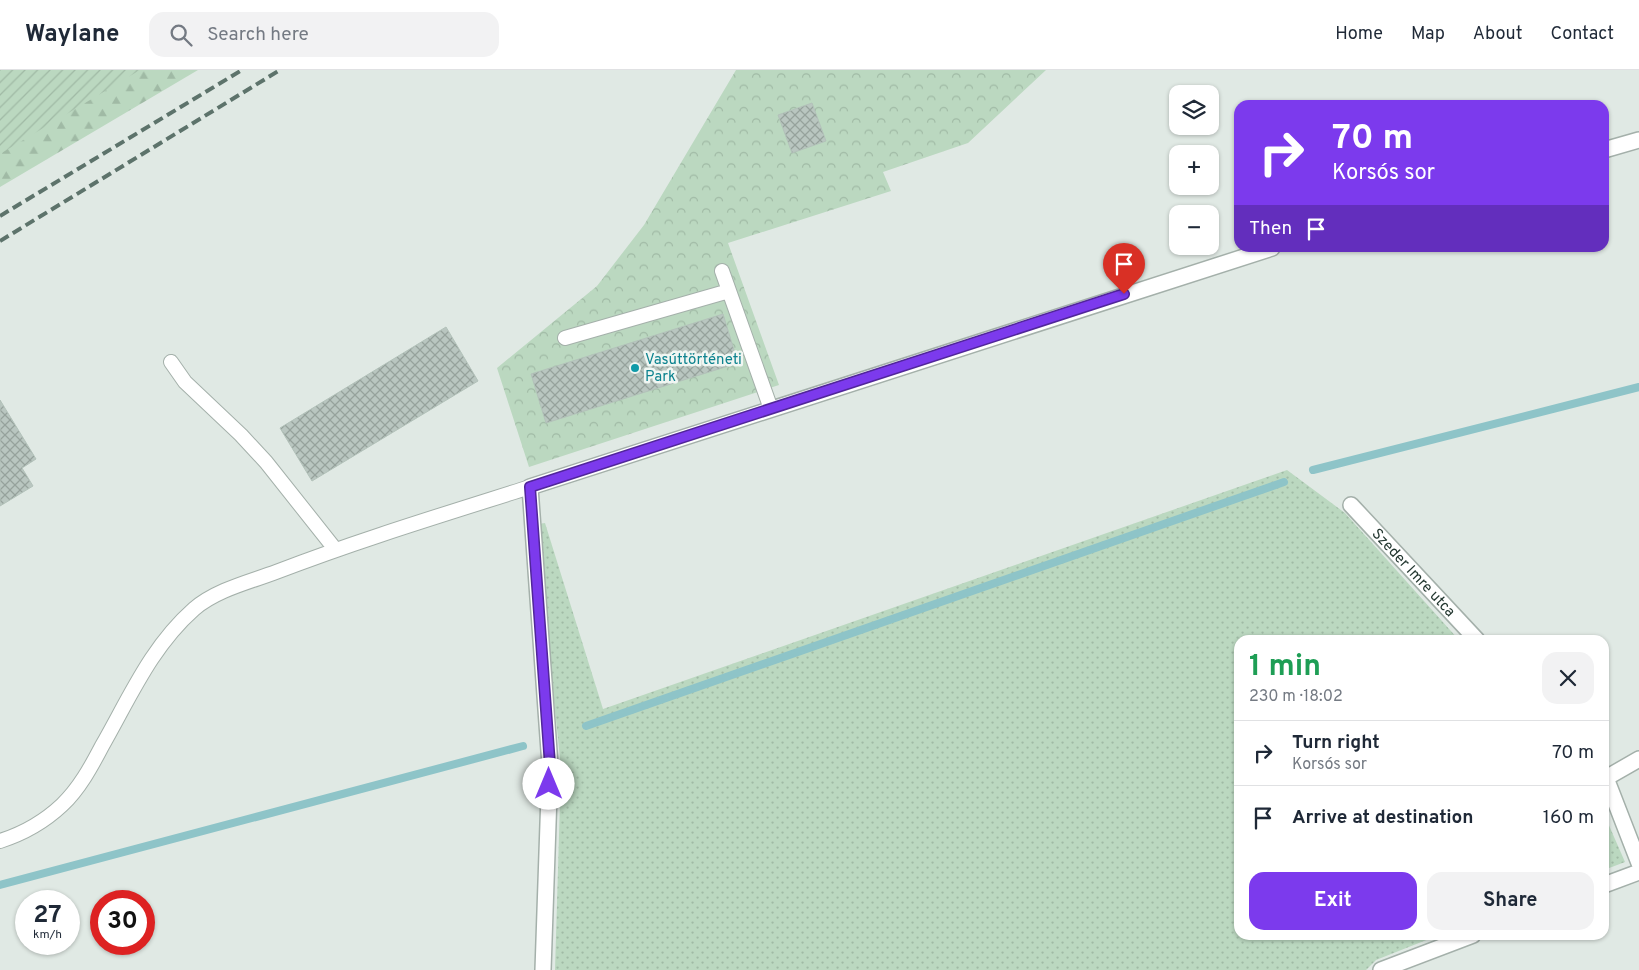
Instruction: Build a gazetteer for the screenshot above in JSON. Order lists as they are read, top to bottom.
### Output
{
  "streets": {
    "street": ["Szeder Imre utca"]
  },
  "places": ["Vasúttörténeti Park"],
  "page": {
    "header": "Waylane",
    "search": "Search here",
    "nav": [
      "Home",
      "Map",
      "About",
      "Contact"
    ],
    "map_buttons": ["+", "−"],
    "turn": ["70 m", "Korsós sor"],
    "then": "Then",
    "heading": ["1 min", "230 m · 18:02"],
    "list": [
      {
        "name": "Turn right",
        "note": "Korsós sor",
        "value": "70 m"
      },
      {
        "name": "Arrive at destination",
        "value": "160 m"
      }
    ],
    "buttons": ["Exit", "Share"],
    "speed": "27 km/h",
    "limit": "30"
  }
}
